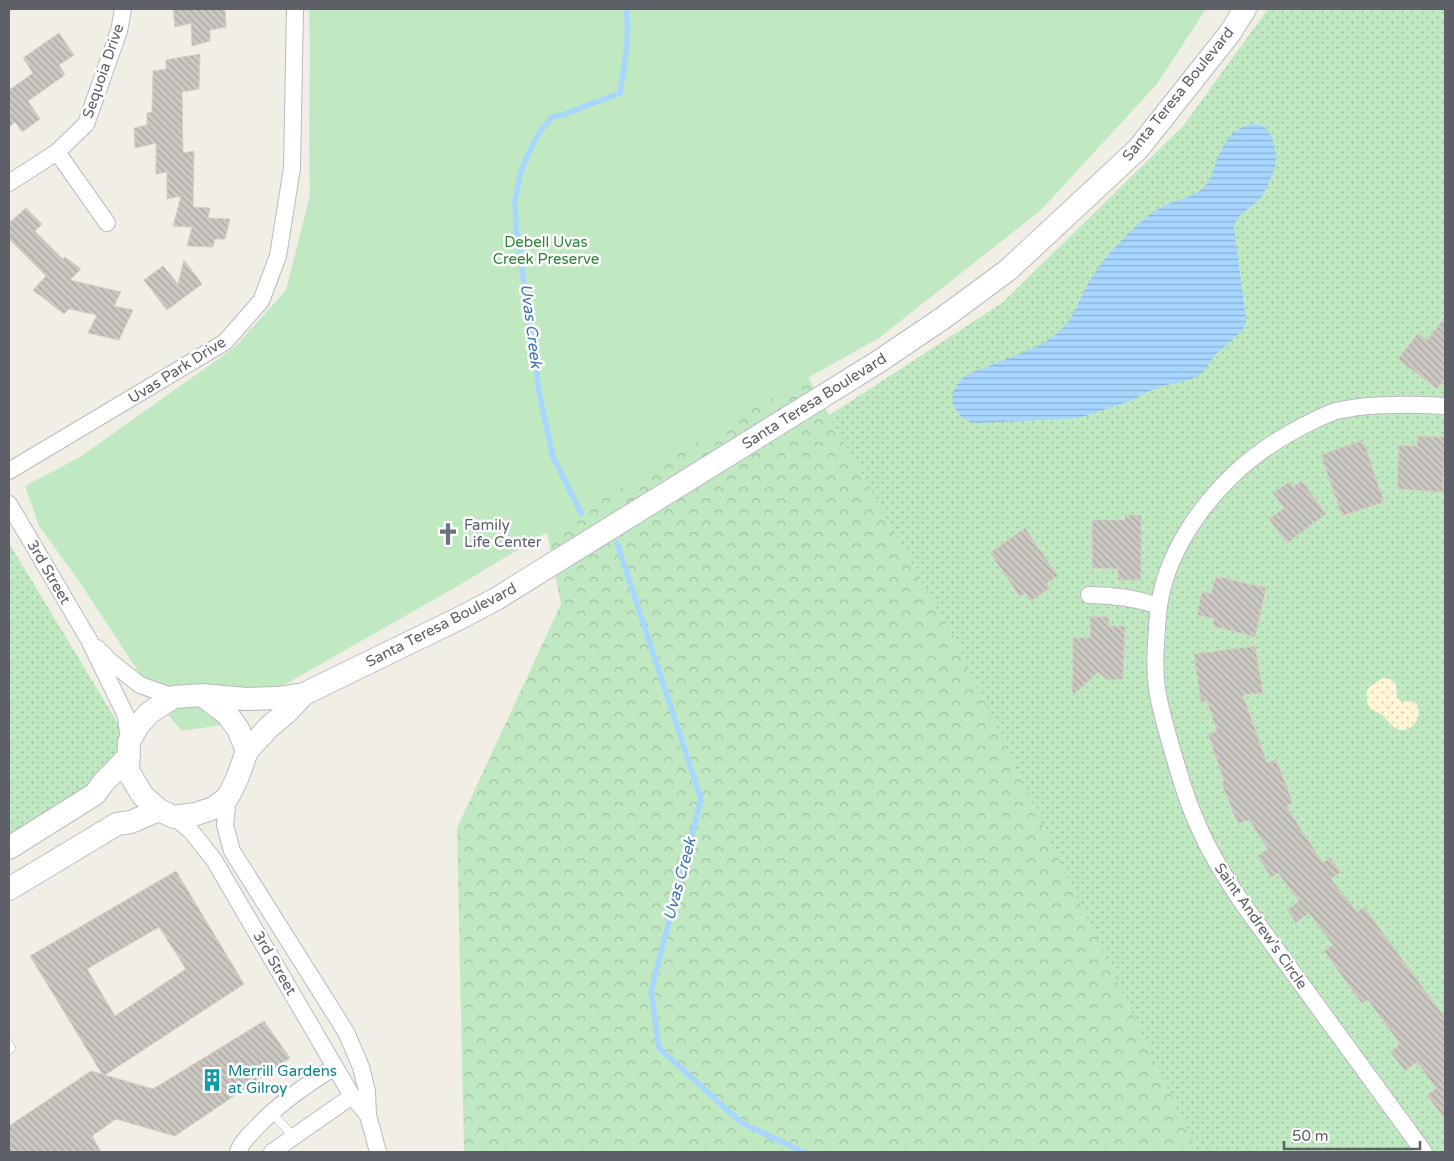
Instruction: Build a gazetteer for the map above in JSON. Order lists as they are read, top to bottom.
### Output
{
  "streets": {
    "main road": ["Santa Teresa Boulevard"],
    "street": [
      "Sequoia Drive",
      "Uvas Park Drive",
      "3rd Street",
      "Saint Andrew's Circle"
    ]
  },
  "crossings": [
    ["Santa Teresa Boulevard", "3rd Street"]
  ],
  "water": ["Uvas Creek"],
  "parks": ["Debell Uvas Creek Preserve"],
  "places": {
    "church": ["Family Life Center"],
    "building": ["Merrill Gardens at Gilroy"]
  },
  "scale_bar": "50 m"
}
